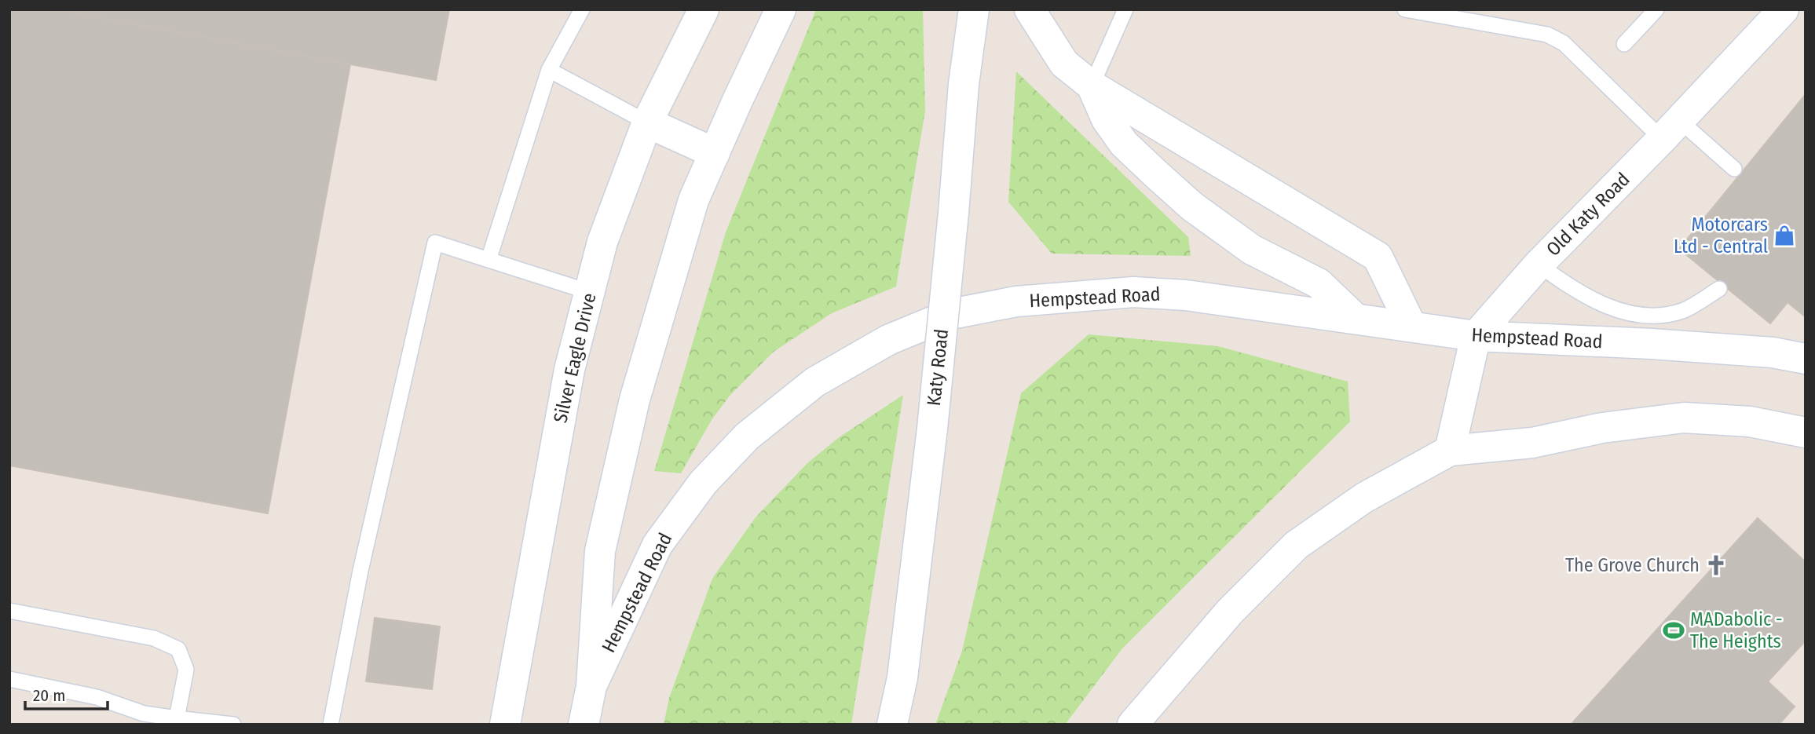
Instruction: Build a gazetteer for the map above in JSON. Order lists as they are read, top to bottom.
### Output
{
  "streets": {
    "main road": [
      "Old Katy Road",
      "Hempstead Road",
      "Silver Eagle Drive",
      "Katy Road"
    ]
  },
  "crossings": [
    ["Old Katy Road", "Hempstead Road"]
  ],
  "places": {
    "shop": ["Motorcars Ltd - Central"],
    "church": ["The Grove Church"],
    "sports": ["MADabolic - The Heights"]
  },
  "scale_bar": "20 m"
}
